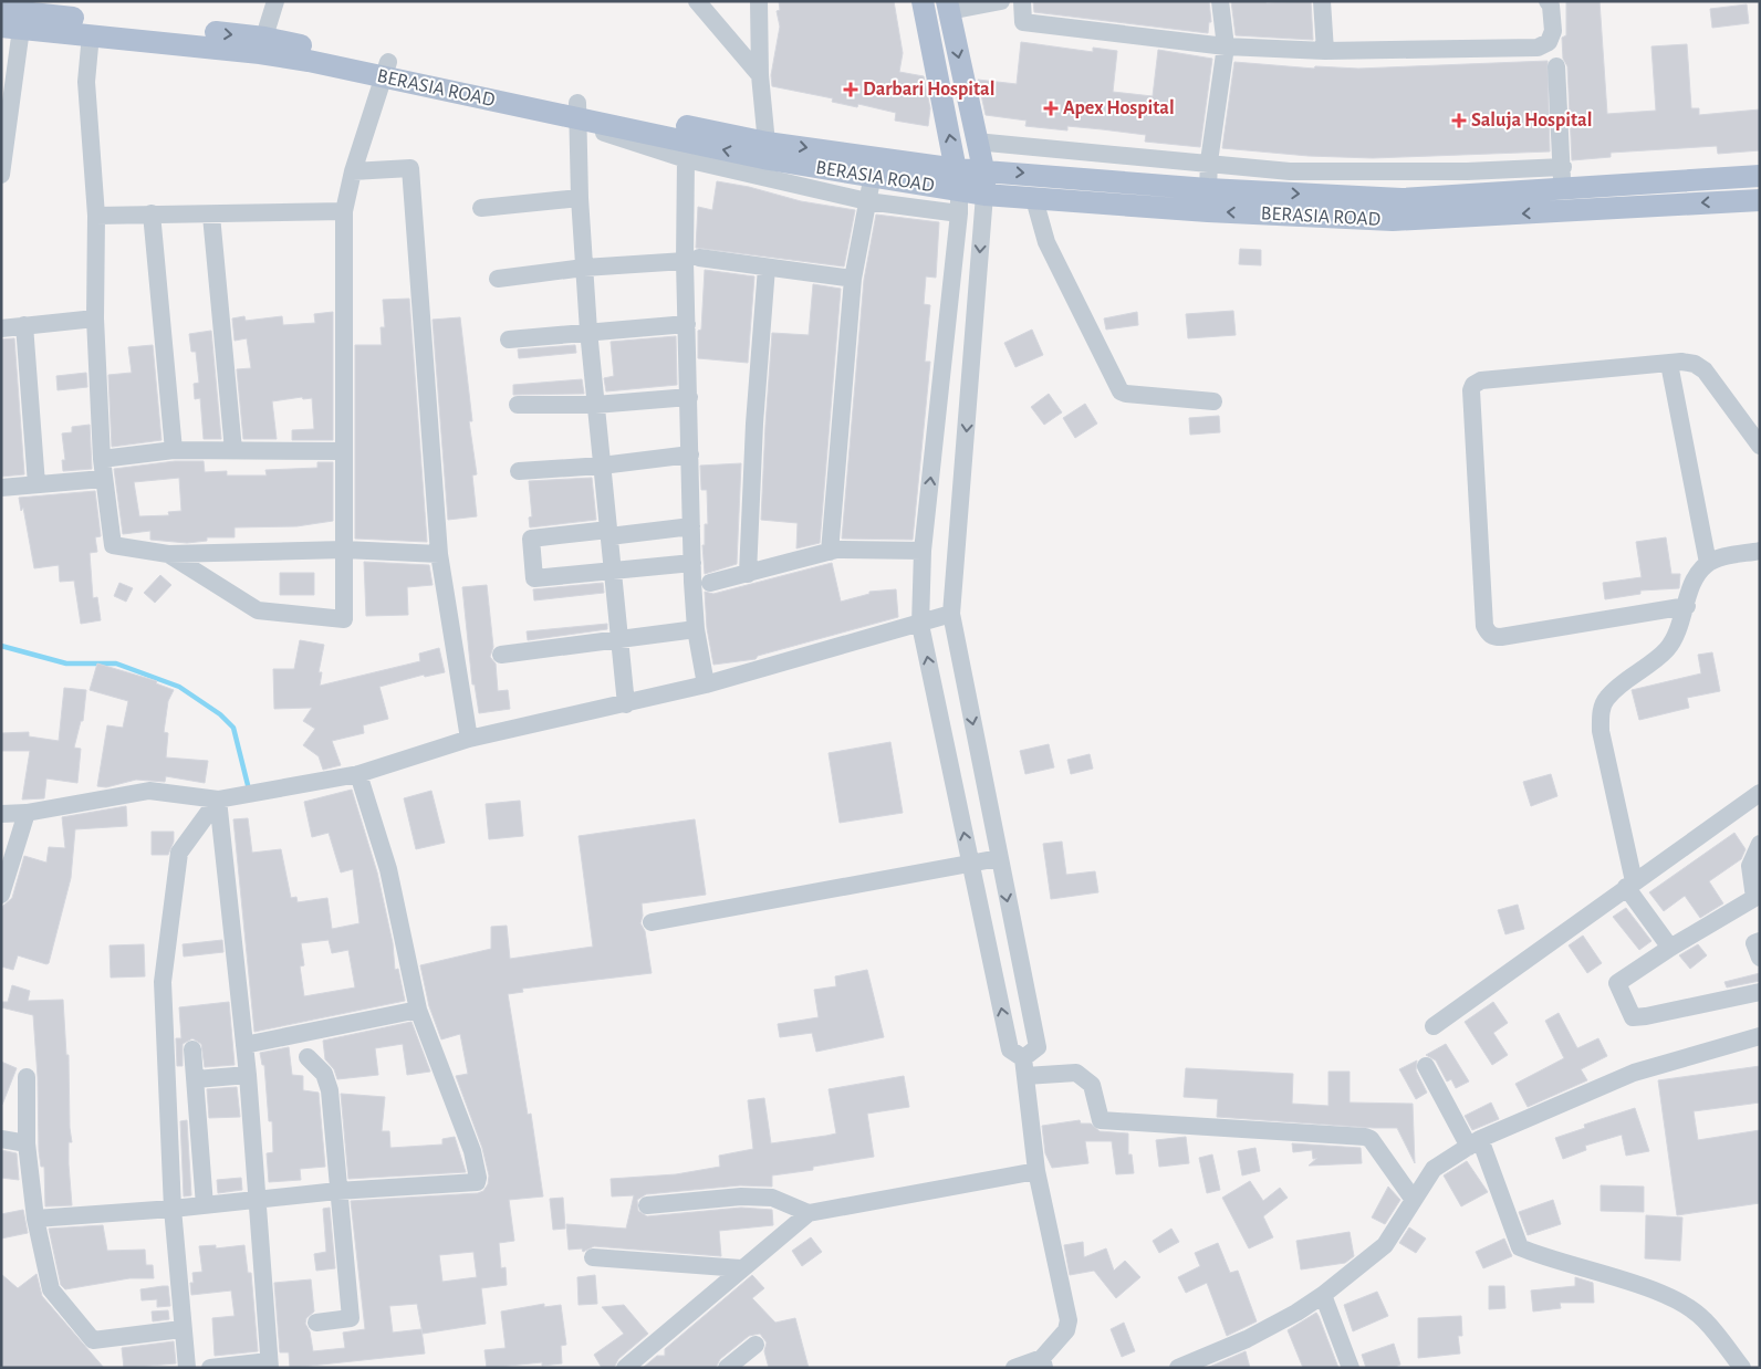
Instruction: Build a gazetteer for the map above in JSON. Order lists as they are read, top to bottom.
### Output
{
  "streets": {
    "main road": ["BERASIA ROAD"]
  },
  "places": {
    "health": ["Darbari Hospital", "Apex Hospital", "Saluja Hospital"]
  }
}
